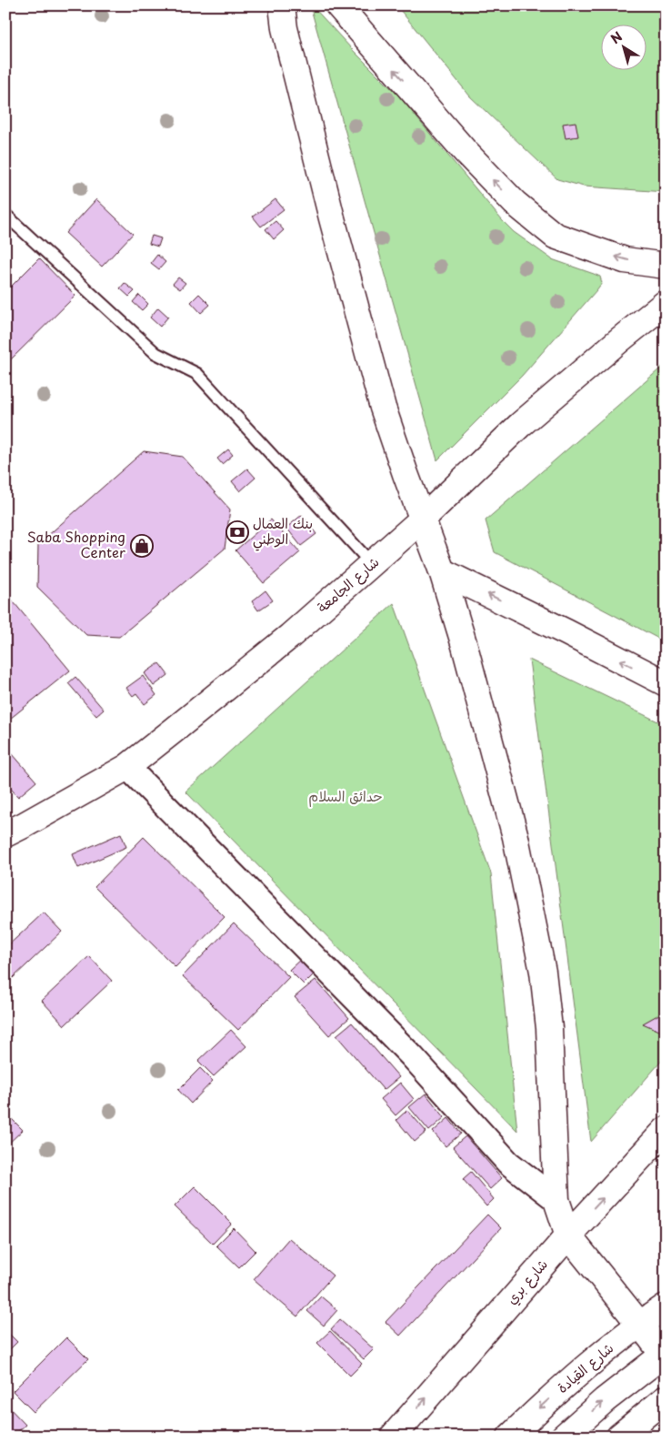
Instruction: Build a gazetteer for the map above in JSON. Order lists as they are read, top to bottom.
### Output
{
  "streets": {
    "main road": ["شارع الجامعة", "شارع بري", "شارع القيادة"]
  },
  "parks": ["حدائق السلام"],
  "places": {
    "bank": ["بنك العمال الوطني"],
    "shop": ["Saba Shopping Center"]
  },
  "north": "top left"
}
